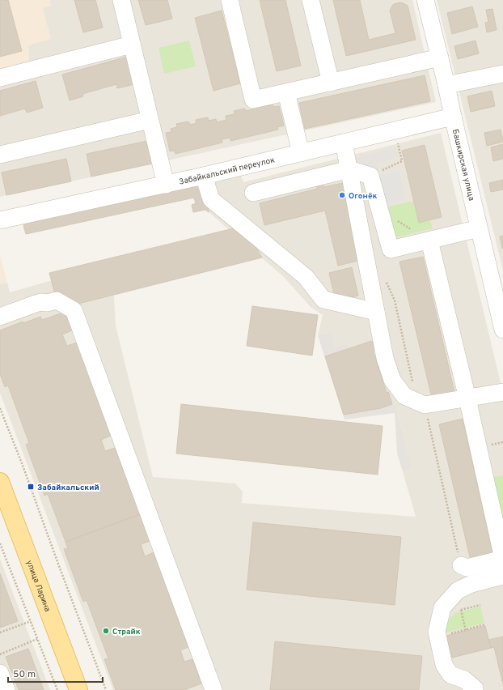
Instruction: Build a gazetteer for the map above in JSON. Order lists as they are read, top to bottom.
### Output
{
  "streets": {
    "main road": ["улица Ларина"],
    "street": ["Башкирская улица", "Забайкальский переулок"]
  },
  "crossings": [
    ["Башкирская улица", "Забайкальский переулок"]
  ],
  "places": {
    "other": ["Огонёк", "Страйк"],
    "transit": ["Забайкальский"]
  },
  "scale_bar": "50 m"
}
